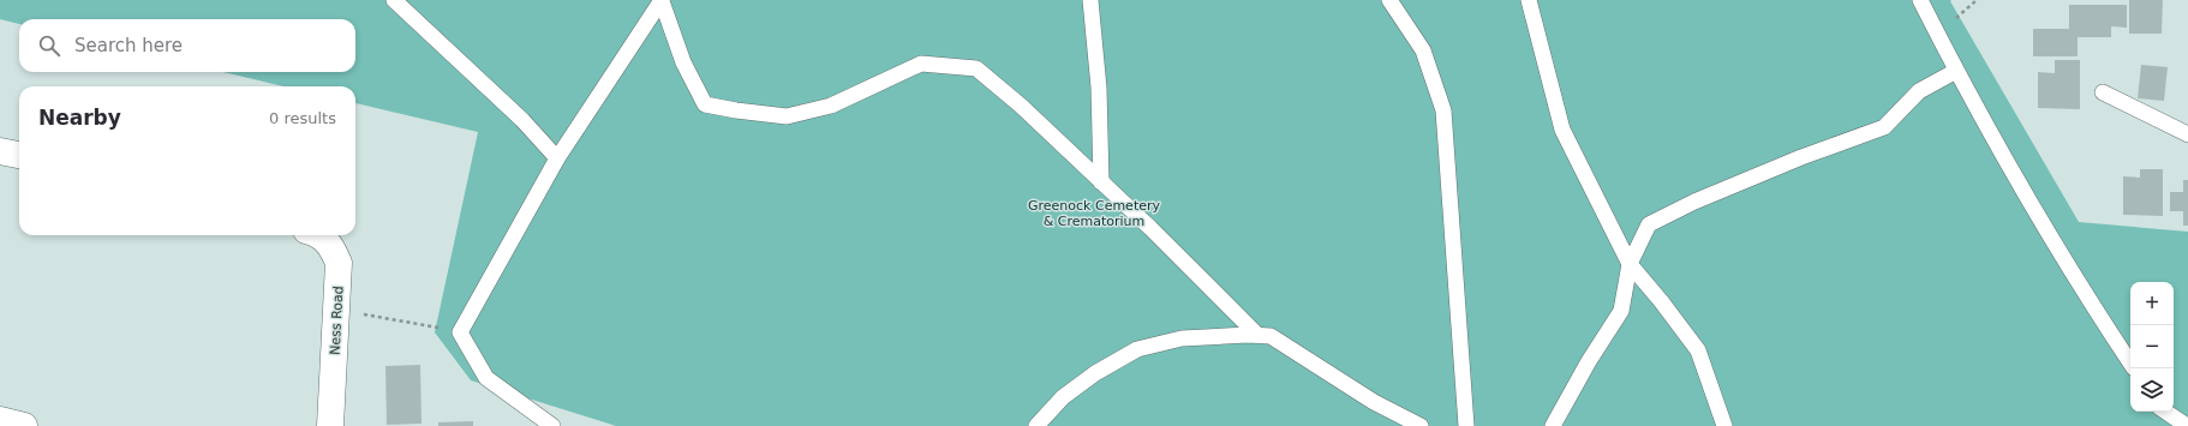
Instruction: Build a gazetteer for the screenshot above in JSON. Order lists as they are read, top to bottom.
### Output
{
  "streets": {
    "street": ["Ness Road"]
  },
  "parks": ["Greenock Cemetery & Crematorium"],
  "page": {
    "search": "Search here",
    "heading": ["Nearby", "0 results"],
    "map_buttons": ["+", "−"]
  }
}
